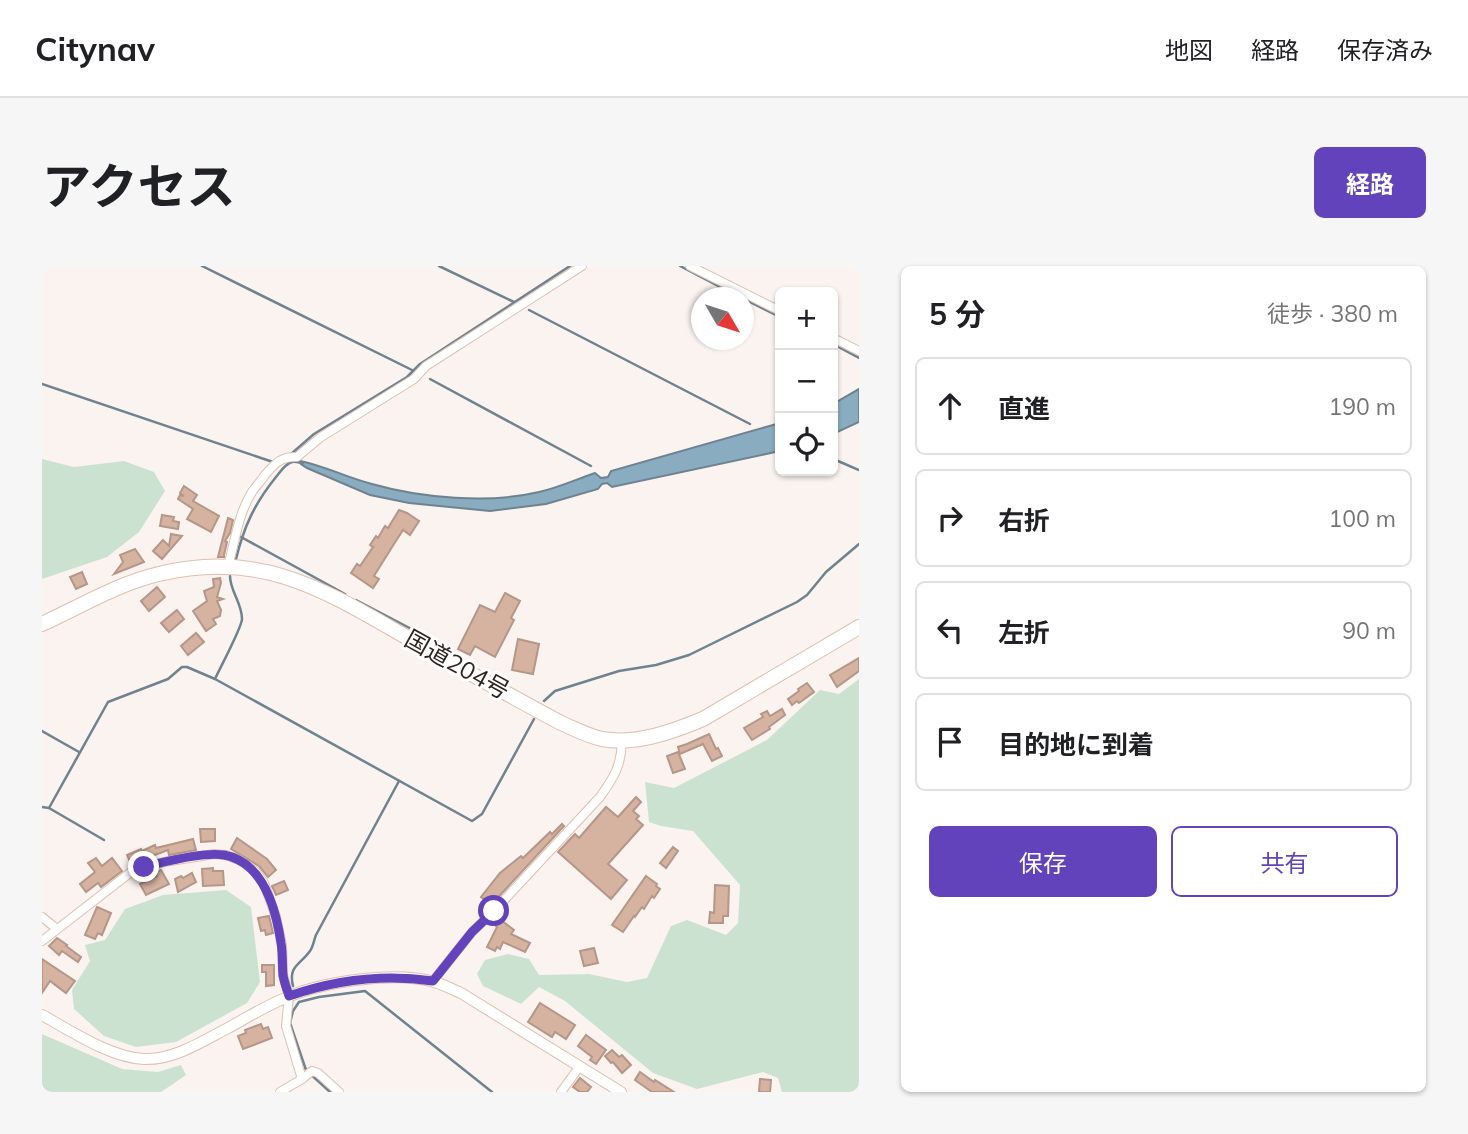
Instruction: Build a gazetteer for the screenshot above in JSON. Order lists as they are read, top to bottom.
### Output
{
  "streets": {
    "highway": ["国道204号"]
  },
  "north": "bottom right",
  "page": {
    "header": "Citynav",
    "nav": ["地図", "経路", "保存済み"],
    "title": "アクセス",
    "buttons": [
      "経路",
      ["保存", "共有"]
    ],
    "heading": ["5 分", "徒歩 · 380 m"],
    "map_buttons": ["+", "−"],
    "list": [
      ["直進", "190 m"],
      ["右折", "100 m"],
      ["左折", "90 m"],
      "目的地に到着"
    ]
  }
}
